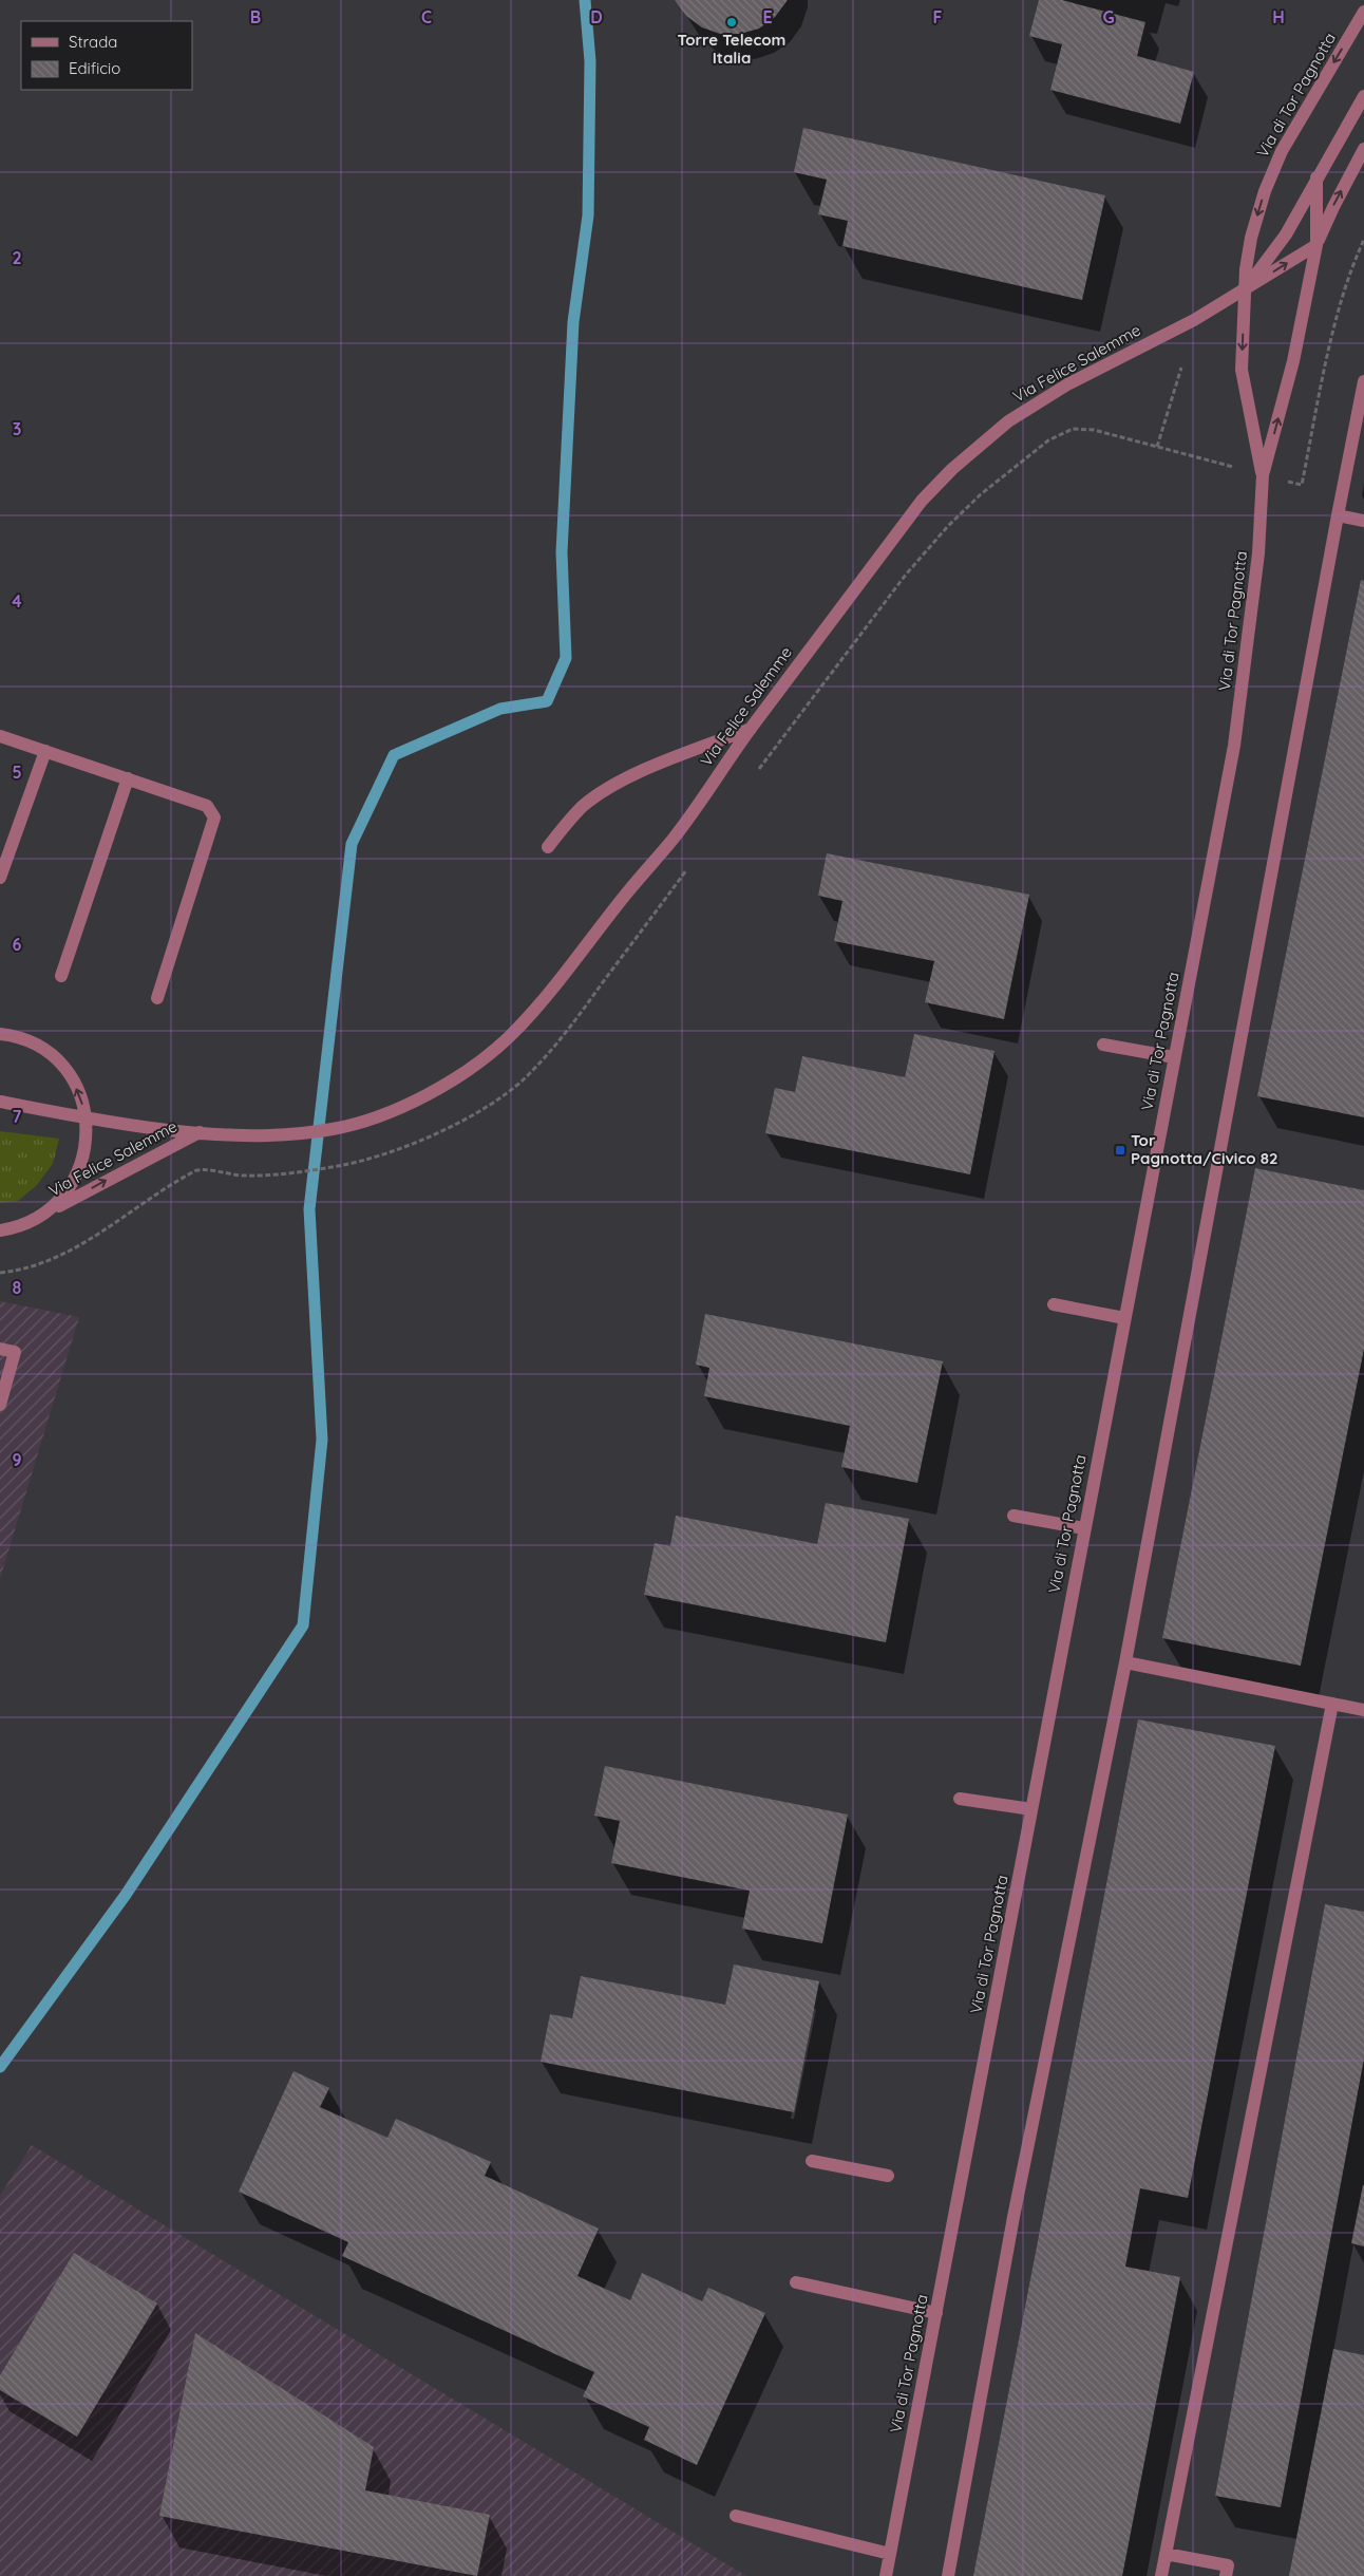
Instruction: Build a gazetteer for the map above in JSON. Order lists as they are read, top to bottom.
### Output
{
  "streets": {
    "street": ["Via di Tor Pagnotta", "Via Felice Salemme"]
  },
  "crossings": [
    ["Via di Tor Pagnotta", "Via Felice Salemme"]
  ],
  "places": {
    "other": ["Torre Telecom Italia"],
    "transit": ["Tor Pagnotta/Civico 82"]
  },
  "legend": ["Strada", "Edificio"],
  "grid": {
    "columns": [
      "B",
      "C",
      "D",
      "E",
      "F",
      "G",
      "H"
    ],
    "rows": [
      "2",
      "3",
      "4",
      "5",
      "6",
      "7",
      "8",
      "9"
    ]
  }
}
